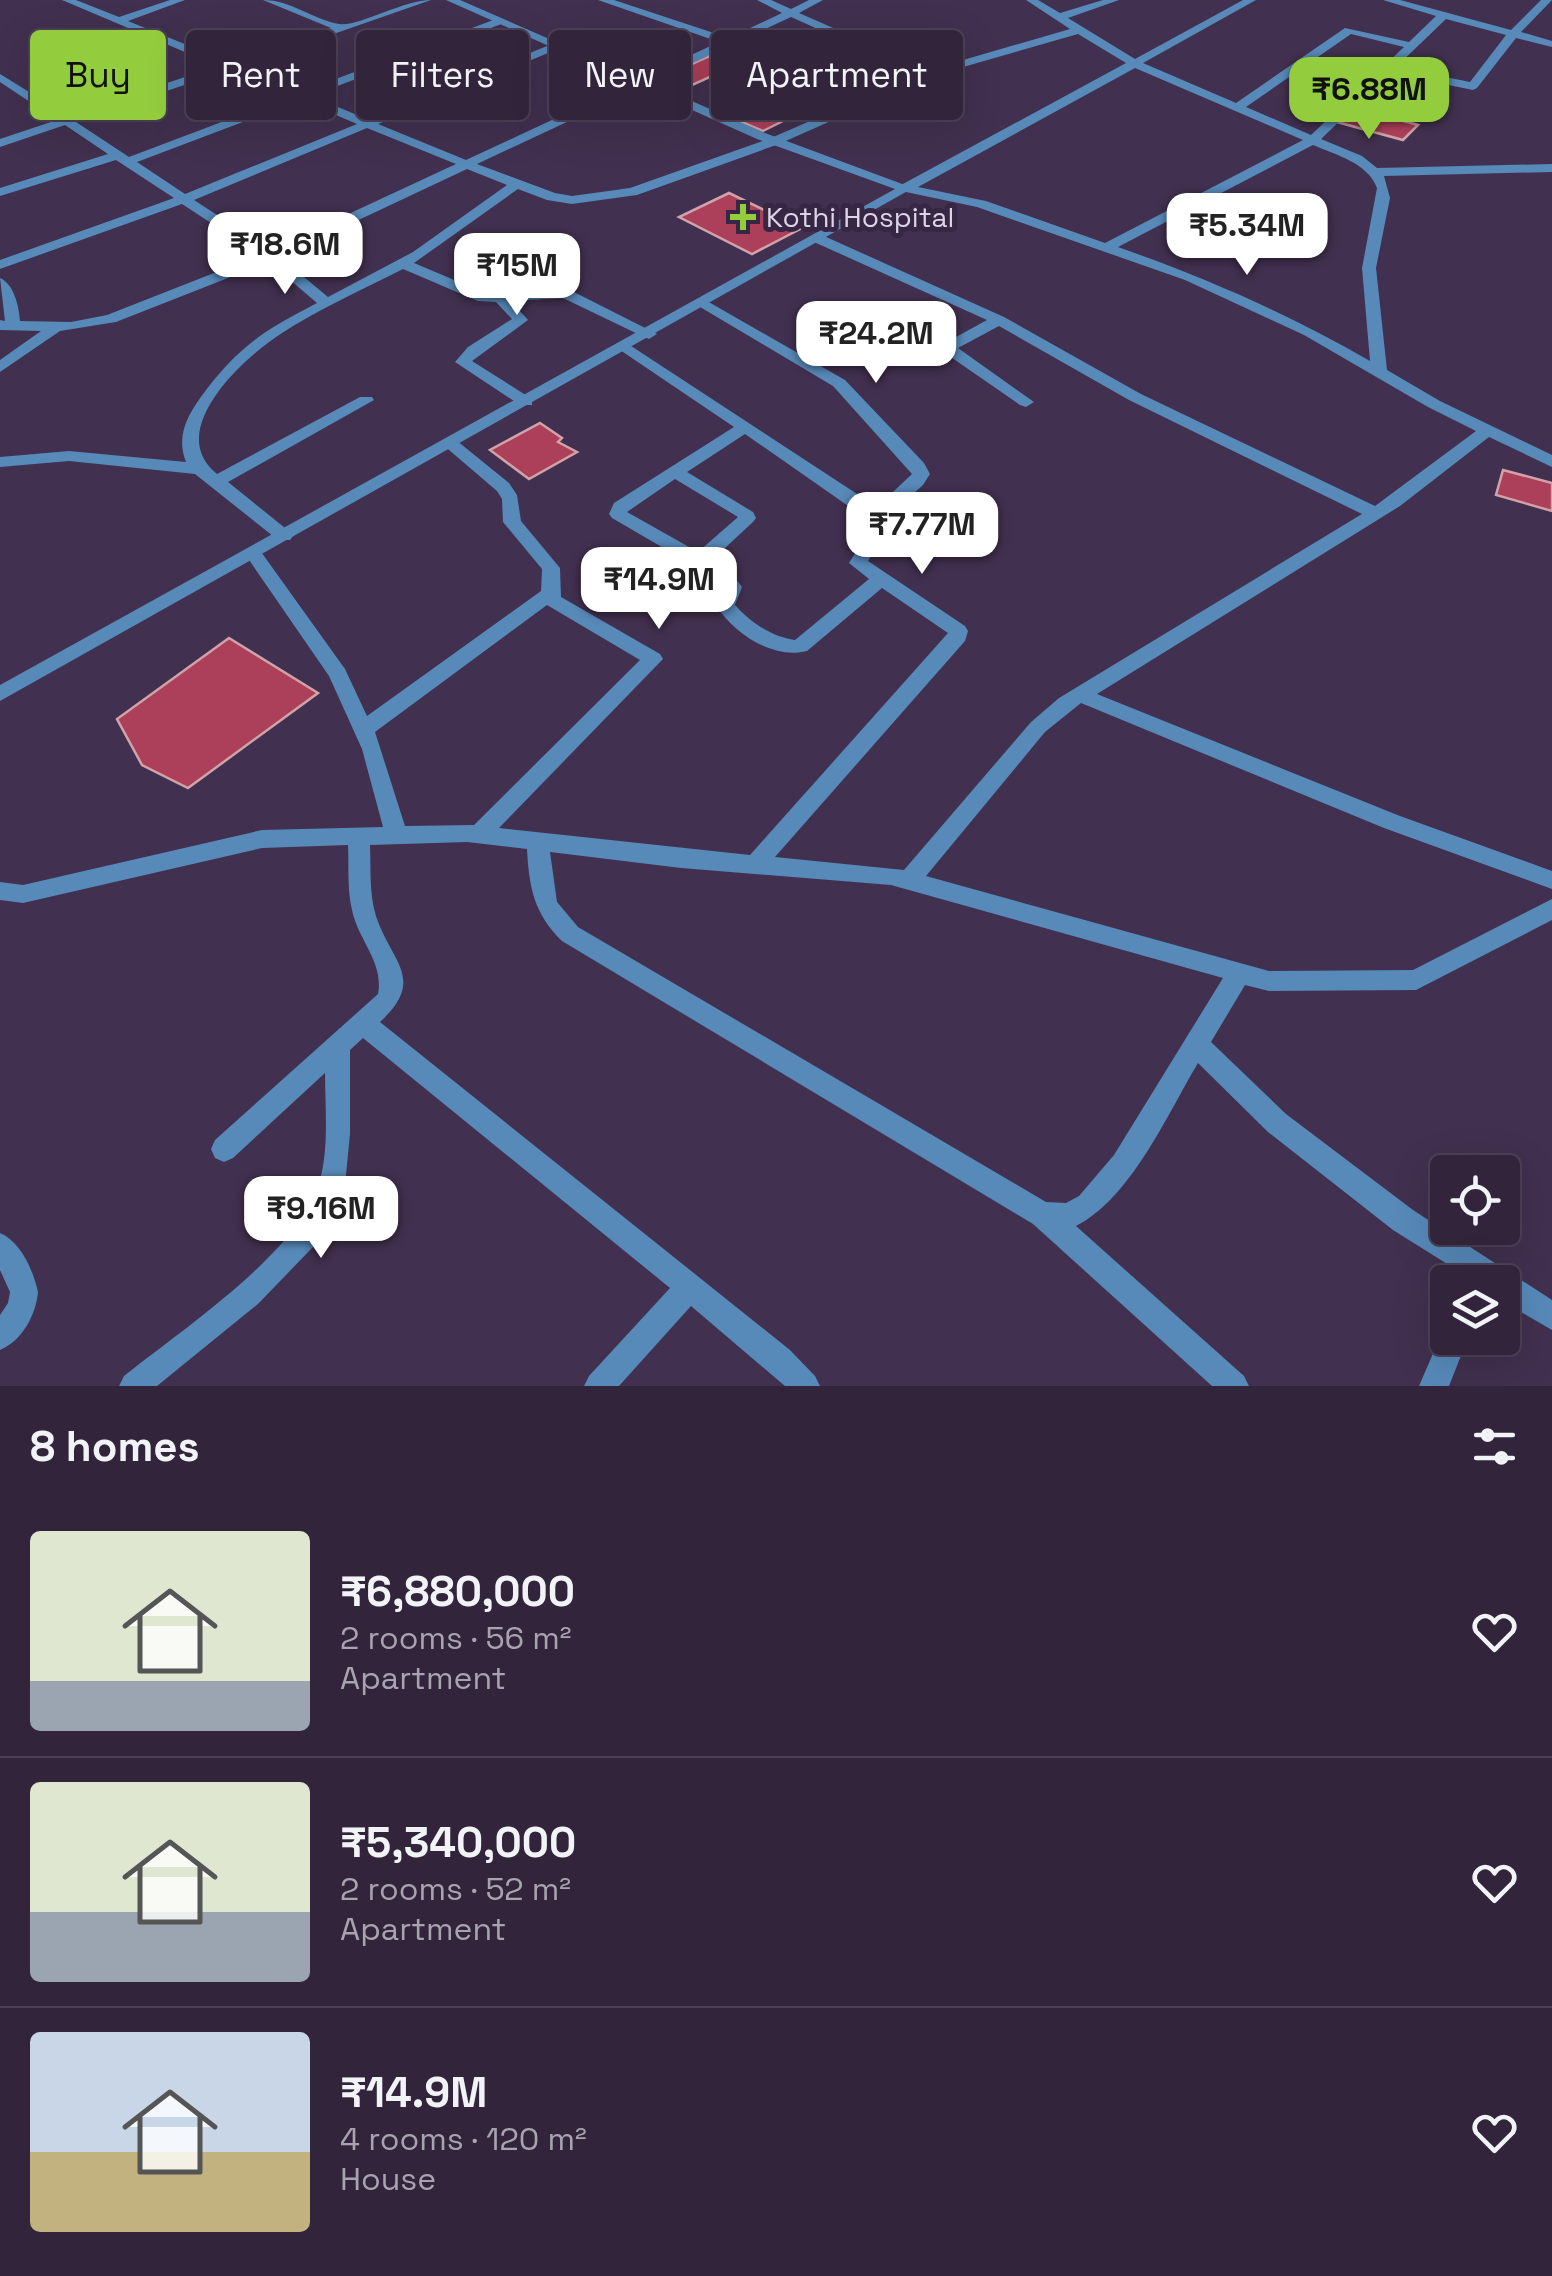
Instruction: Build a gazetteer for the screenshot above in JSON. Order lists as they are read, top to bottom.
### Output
{
  "places": {
    "health": ["Kothi Hospital"]
  },
  "page": {
    "chip": [
      "Buy",
      "Rent",
      "Filters",
      "New",
      "Apartment"
    ],
    "price": [
      "₹6.88M",
      "₹5.34M",
      "₹18.6M",
      "₹15M",
      "₹24.2M",
      "₹7.77M",
      "₹14.9M",
      "₹9.16M"
    ],
    "heading": "8 homes",
    "list": [
      {
        "name": "₹6,880,000",
        "note": "2 rooms · 56 m² · Apartment"
      },
      {
        "name": "₹5,340,000",
        "note": "2 rooms · 52 m² · Apartment"
      },
      {
        "name": "₹14.9M",
        "note": "4 rooms · 120 m² · House"
      }
    ]
  }
}
